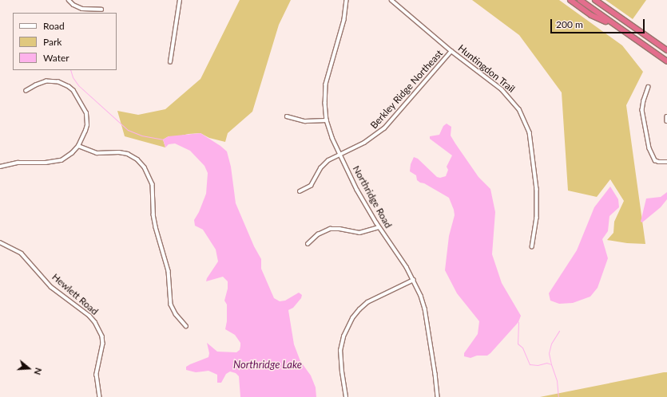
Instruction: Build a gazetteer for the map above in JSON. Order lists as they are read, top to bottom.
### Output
{
  "streets": {
    "street": [
      "Huntingdon Trail",
      "Berkley Ridge Northeast",
      "Northridge Road",
      "Hewlett Road"
    ]
  },
  "crossings": [
    ["Huntingdon Trail", "Berkley Ridge Northeast"],
    ["Berkley Ridge Northeast", "Northridge Road"]
  ],
  "water": ["Northridge Lake"],
  "legend": ["Road", "Park", "Water"],
  "scale_bar": "200 m",
  "north": "right"
}
